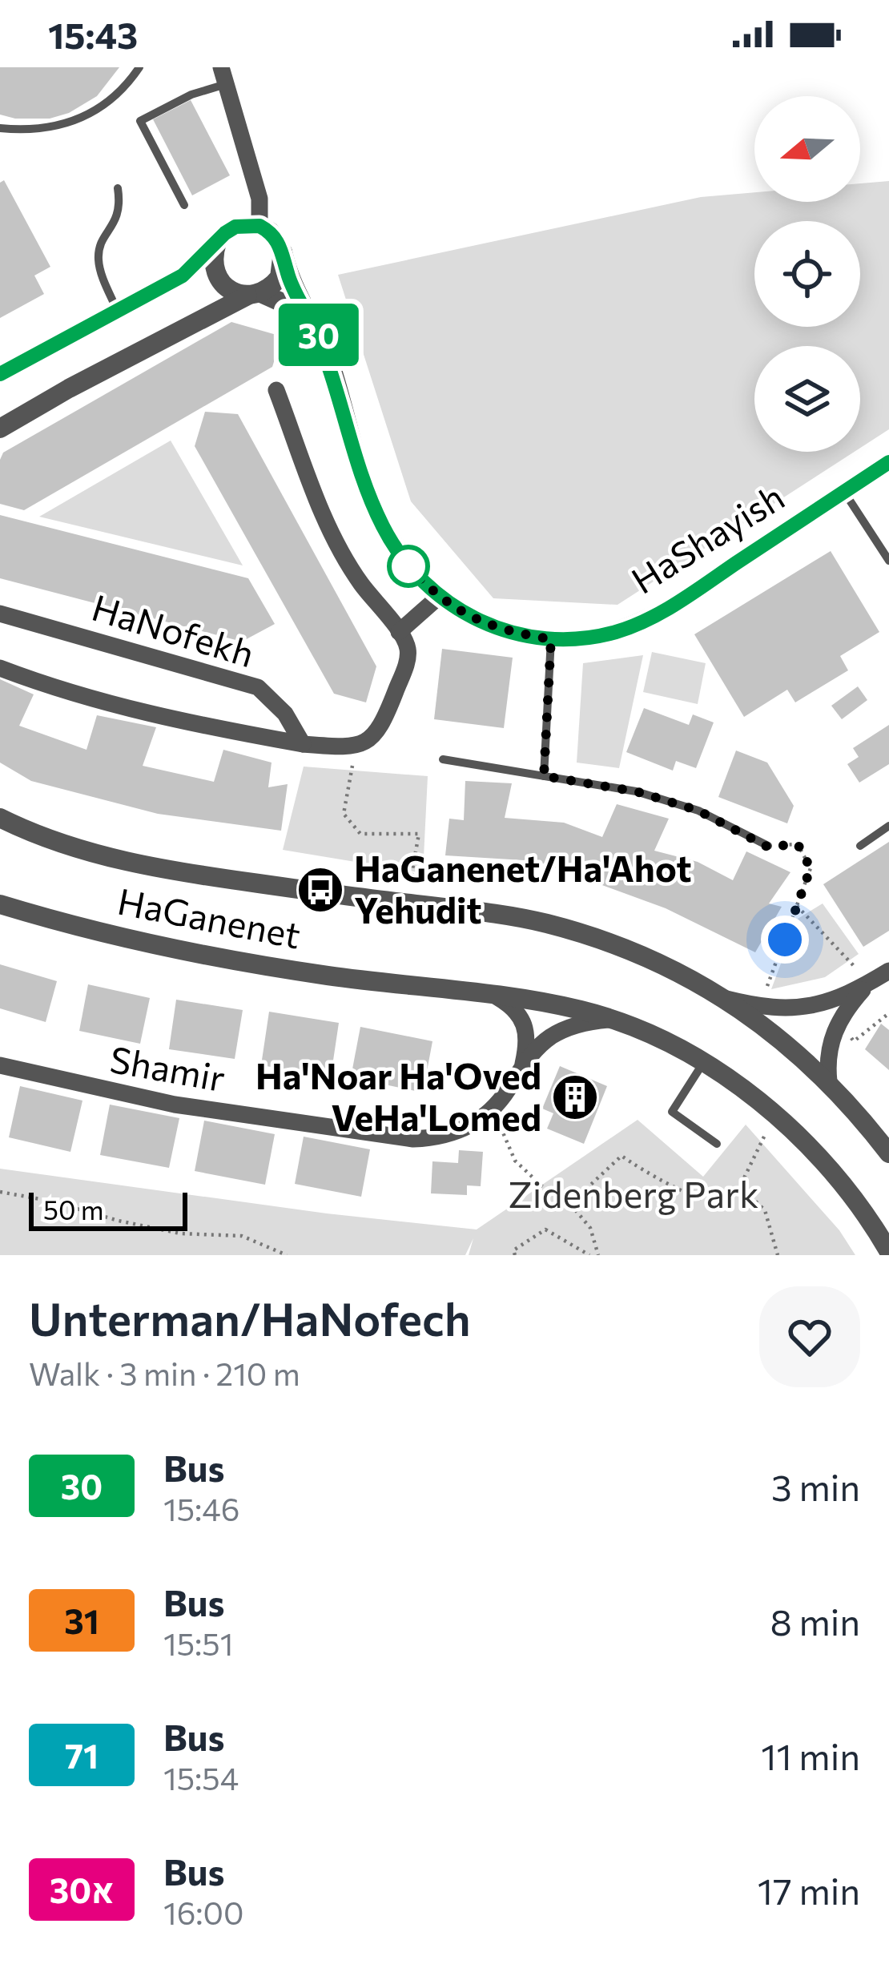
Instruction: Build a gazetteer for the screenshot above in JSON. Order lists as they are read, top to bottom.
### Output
{
  "streets": {
    "street": [
      "HaShayish",
      "HaNofekh",
      "HaGanenet",
      "Shamir"
    ]
  },
  "crossings": [
    ["HaGanenet", "Shamir"]
  ],
  "parks": ["Zidenberg Park"],
  "places": {
    "bus stop": ["HaGanenet/Ha'Ahot Yehudit"],
    "building": ["Ha'Noar Ha'Oved VeHa'Lomed"]
  },
  "lines": ["bus line 30"],
  "scale_bar": "50 m",
  "north": "left",
  "page": {
    "status": "15:43",
    "on_map": "30",
    "scale": "50 m",
    "heading": ["Unterman/HaNofech", "Walk · 3 min · 210 m"],
    "list": [
      {
        "mark": "30",
        "name": "Bus",
        "note": "15:46",
        "value": "3 min"
      },
      {
        "mark": "31",
        "name": "Bus",
        "note": "15:51",
        "value": "8 min"
      },
      {
        "mark": "71",
        "name": "Bus",
        "note": "15:54",
        "value": "11 min"
      },
      {
        "mark": "30א",
        "name": "Bus",
        "note": "16:00",
        "value": "17 min"
      }
    ]
  }
}
